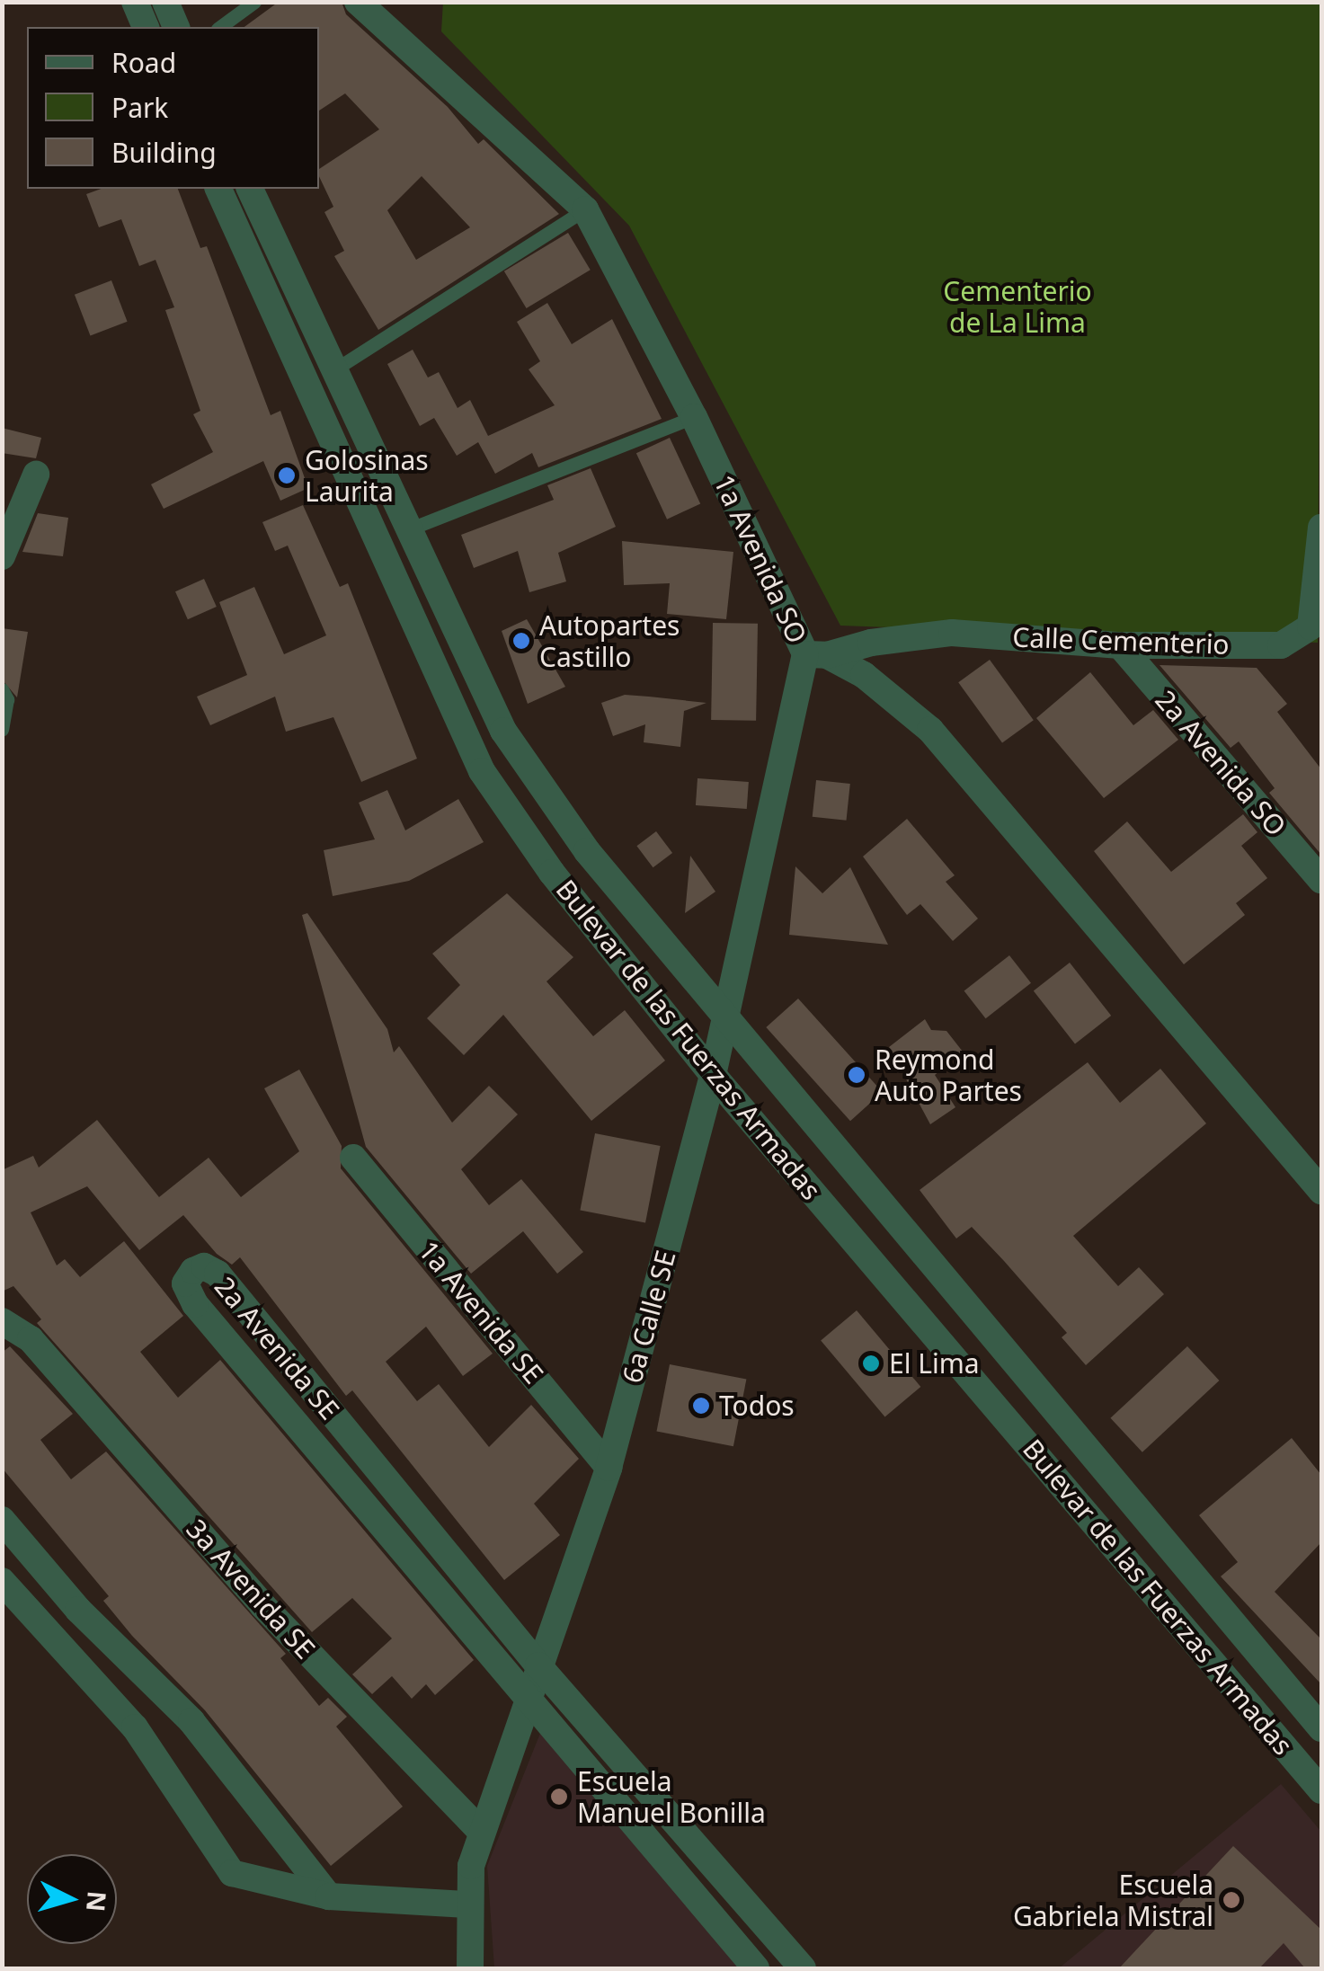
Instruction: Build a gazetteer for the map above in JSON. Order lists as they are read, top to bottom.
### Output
{
  "streets": {
    "street": [
      "1a Avenida SO",
      "Calle Cementerio",
      "2a Avenida SO",
      "Bulevar de las Fuerzas Armadas",
      "1a Avenida SE",
      "6a Calle SE",
      "2a Avenida SE",
      "3a Avenida SE"
    ]
  },
  "crossings": [
    ["1a Avenida SO", "Calle Cementerio"],
    ["1a Avenida SO", "6a Calle SE"],
    ["Calle Cementerio", "2a Avenida SO"],
    ["Calle Cementerio", "6a Calle SE"],
    ["Bulevar de las Fuerzas Armadas", "6a Calle SE"],
    ["1a Avenida SE", "6a Calle SE"],
    ["6a Calle SE", "2a Avenida SE"],
    ["6a Calle SE", "3a Avenida SE"]
  ],
  "parks": ["Cementerio de La Lima"],
  "places": [
    "Golosinas Laurita",
    "Autopartes Castillo",
    "Reymond Auto Partes",
    "El Lima",
    "Todos",
    "Escuela Manuel Bonilla",
    "Escuela Gabriela Mistral"
  ],
  "legend": ["Road", "Park", "Building"],
  "north": "right"
}
